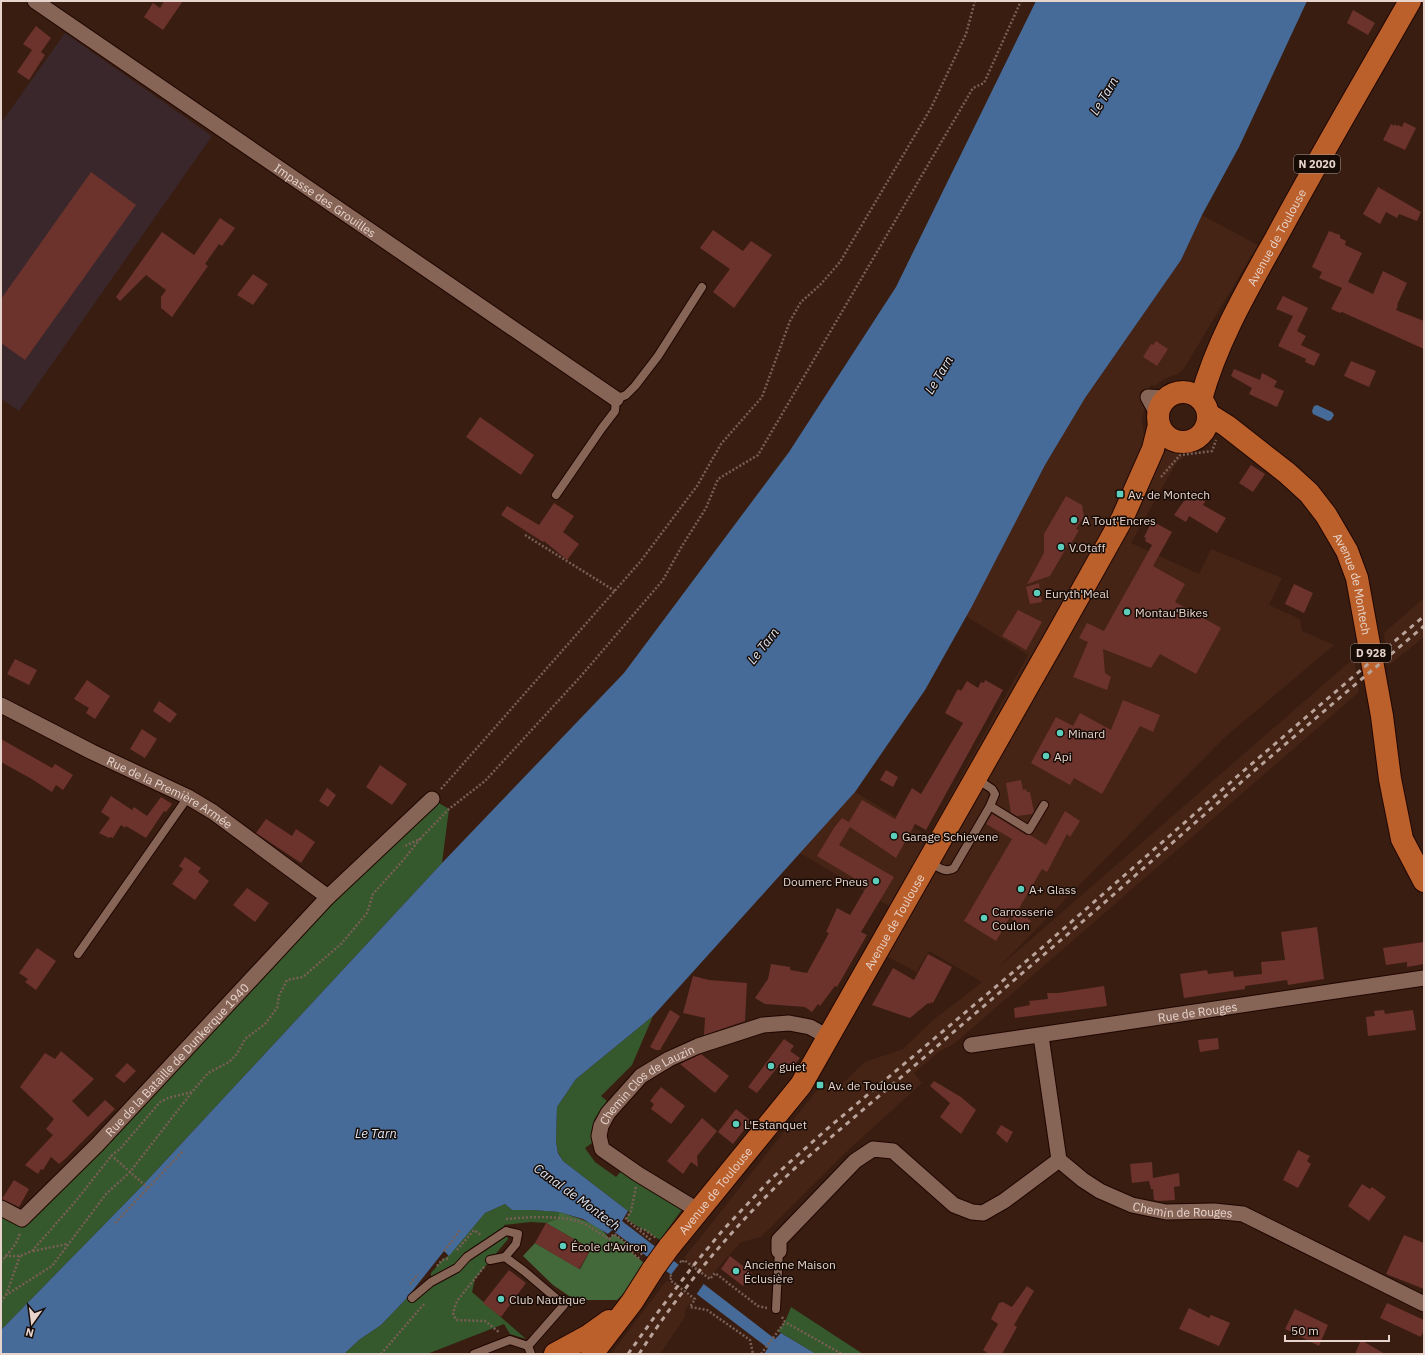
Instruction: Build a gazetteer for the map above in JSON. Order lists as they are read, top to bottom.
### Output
{
  "streets": {
    "main road": [
      "N 2020",
      "Avenue de Toulouse",
      "Avenue de Montech",
      "D 928"
    ],
    "street": [
      "Impasse des Grouilles",
      "Rue de la Première Armée",
      "Rue de Rouges",
      "Rue de la Bataille de Dunkerque 1940",
      "Chemin Clos de Lauzin",
      "Chemin de Rouges"
    ]
  },
  "crossings": [
    ["Avenue de Toulouse", "Avenue de Montech"],
    ["Avenue de Toulouse", "Chemin Clos de Lauzin"],
    ["Rue de la Première Armée", "Rue de la Bataille de Dunkerque 1940"]
  ],
  "water": ["Le Tarn", "Canal de Montech"],
  "places": {
    "transit": ["Av. de Montech", "Av. de Toulouse"],
    "other": [
      "A Tout'Encres",
      "V.Otaff",
      "Euryth'Meal",
      "Montau'Bikes",
      "Minard",
      "Api",
      "Garage Schievene",
      "Doumerc Pneus",
      "A+ Glass",
      "Carrosserie Coulon",
      "guiet",
      "L'Estanquet",
      "École d'Aviron",
      "Ancienne Maison Éclusière",
      "Club Nautique"
    ]
  },
  "scale_bar": "50 m",
  "north": "bottom"
}
